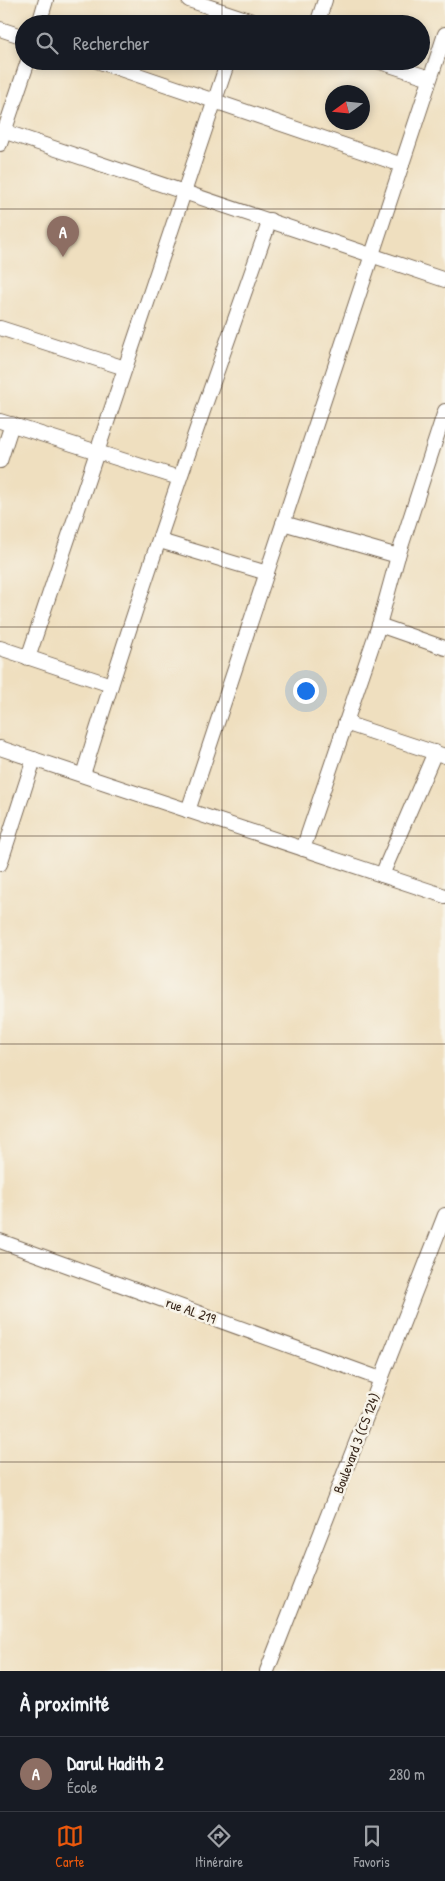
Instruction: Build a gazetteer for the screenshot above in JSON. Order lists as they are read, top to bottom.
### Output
{
  "streets": {
    "street": ["rue AL 219", "Boulevard 3 (CS 124)"]
  },
  "crossings": [
    ["rue AL 219", "Boulevard 3 (CS 124)"]
  ],
  "north": "left",
  "page": {
    "search": "Rechercher",
    "pins": "A",
    "heading": "À proximité",
    "list": [
      {
        "mark": "A",
        "name": "Darul Hadith 2",
        "note": "École",
        "value": "280 m"
      }
    ],
    "nav": ["Carte", "Itinéraire", "Favoris"]
  }
}
